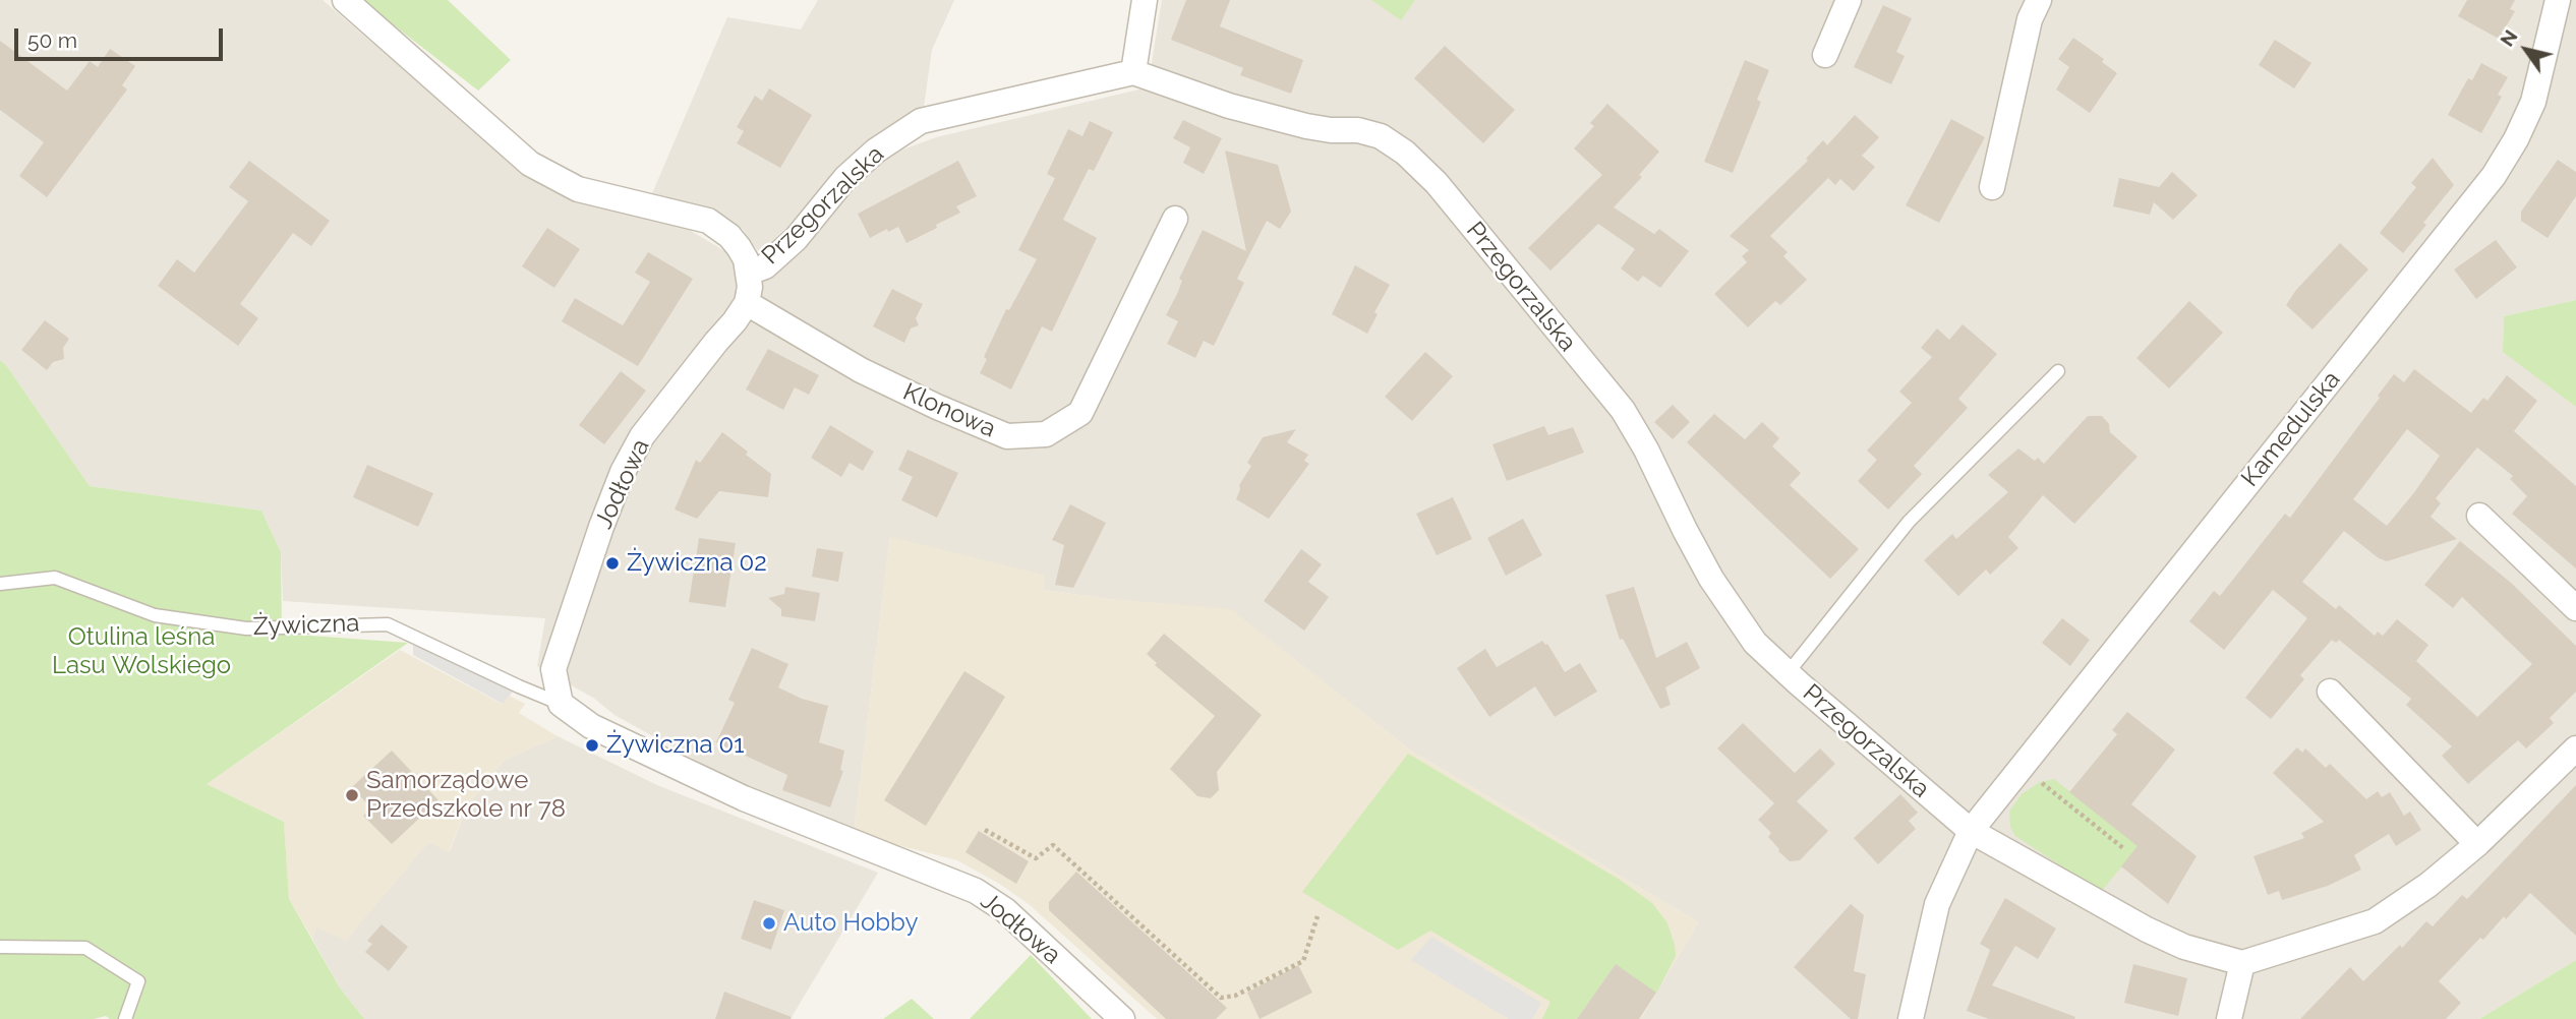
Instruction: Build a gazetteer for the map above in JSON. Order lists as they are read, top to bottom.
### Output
{
  "streets": {
    "street": [
      "Przegorzalska",
      "Klonowa",
      "Kamedulska",
      "Jodłowa"
    ],
    "lane": ["Żywiczna"]
  },
  "crossings": [
    ["Przegorzalska", "Kamedulska"],
    ["Klonowa", "Jodłowa"],
    ["Jodłowa", "Żywiczna"]
  ],
  "parks": ["Otulina leśna Lasu Wolskiego"],
  "places": [
    "Żywiczna 02",
    "Żywiczna 01",
    "Samorządowe Przedszkole nr 78",
    "Auto Hobby"
  ],
  "scale_bar": "50 m",
  "north": "top left"
}
